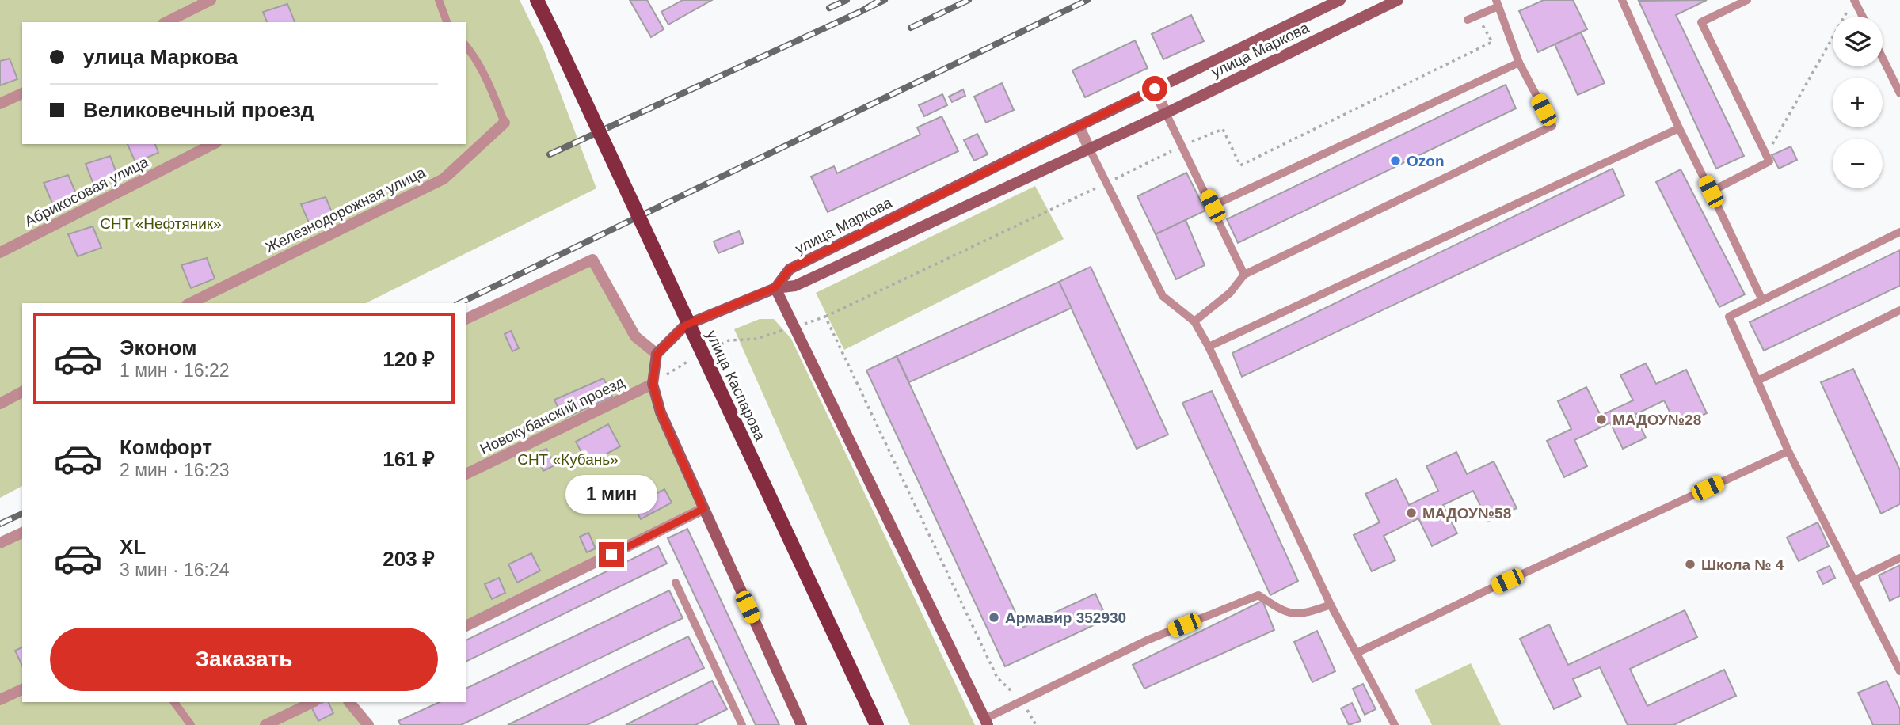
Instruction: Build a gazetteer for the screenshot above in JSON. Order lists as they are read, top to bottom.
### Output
{
  "streets": {
    "main road": ["улица Маркова", "улица Каспарова"],
    "street": ["Абрикосовая улица", "Железнодорожная улица", "Новокубанский проезд"]
  },
  "parks": ["СНТ «Нефтяник»", "СНТ «Кубань»"],
  "places": [
    "Ozon",
    "МАДОУ№28",
    "МАДОУ№58",
    "Школа № 4",
    "Армавир 352930"
  ],
  "page": {
    "map_buttons": ["+", "−"],
    "banner": ["улица Маркова", "Великовечный проезд"],
    "list": [
      {
        "name": "Эконом",
        "note": "1 мин · 16:22",
        "value": "120 ₽"
      },
      {
        "name": "Комфорт",
        "note": "2 мин · 16:23",
        "value": "161 ₽"
      },
      {
        "name": "XL",
        "note": "3 мин · 16:24",
        "value": "203 ₽"
      }
    ],
    "bubble": "1 мин",
    "buttons": "Заказать"
  }
}
